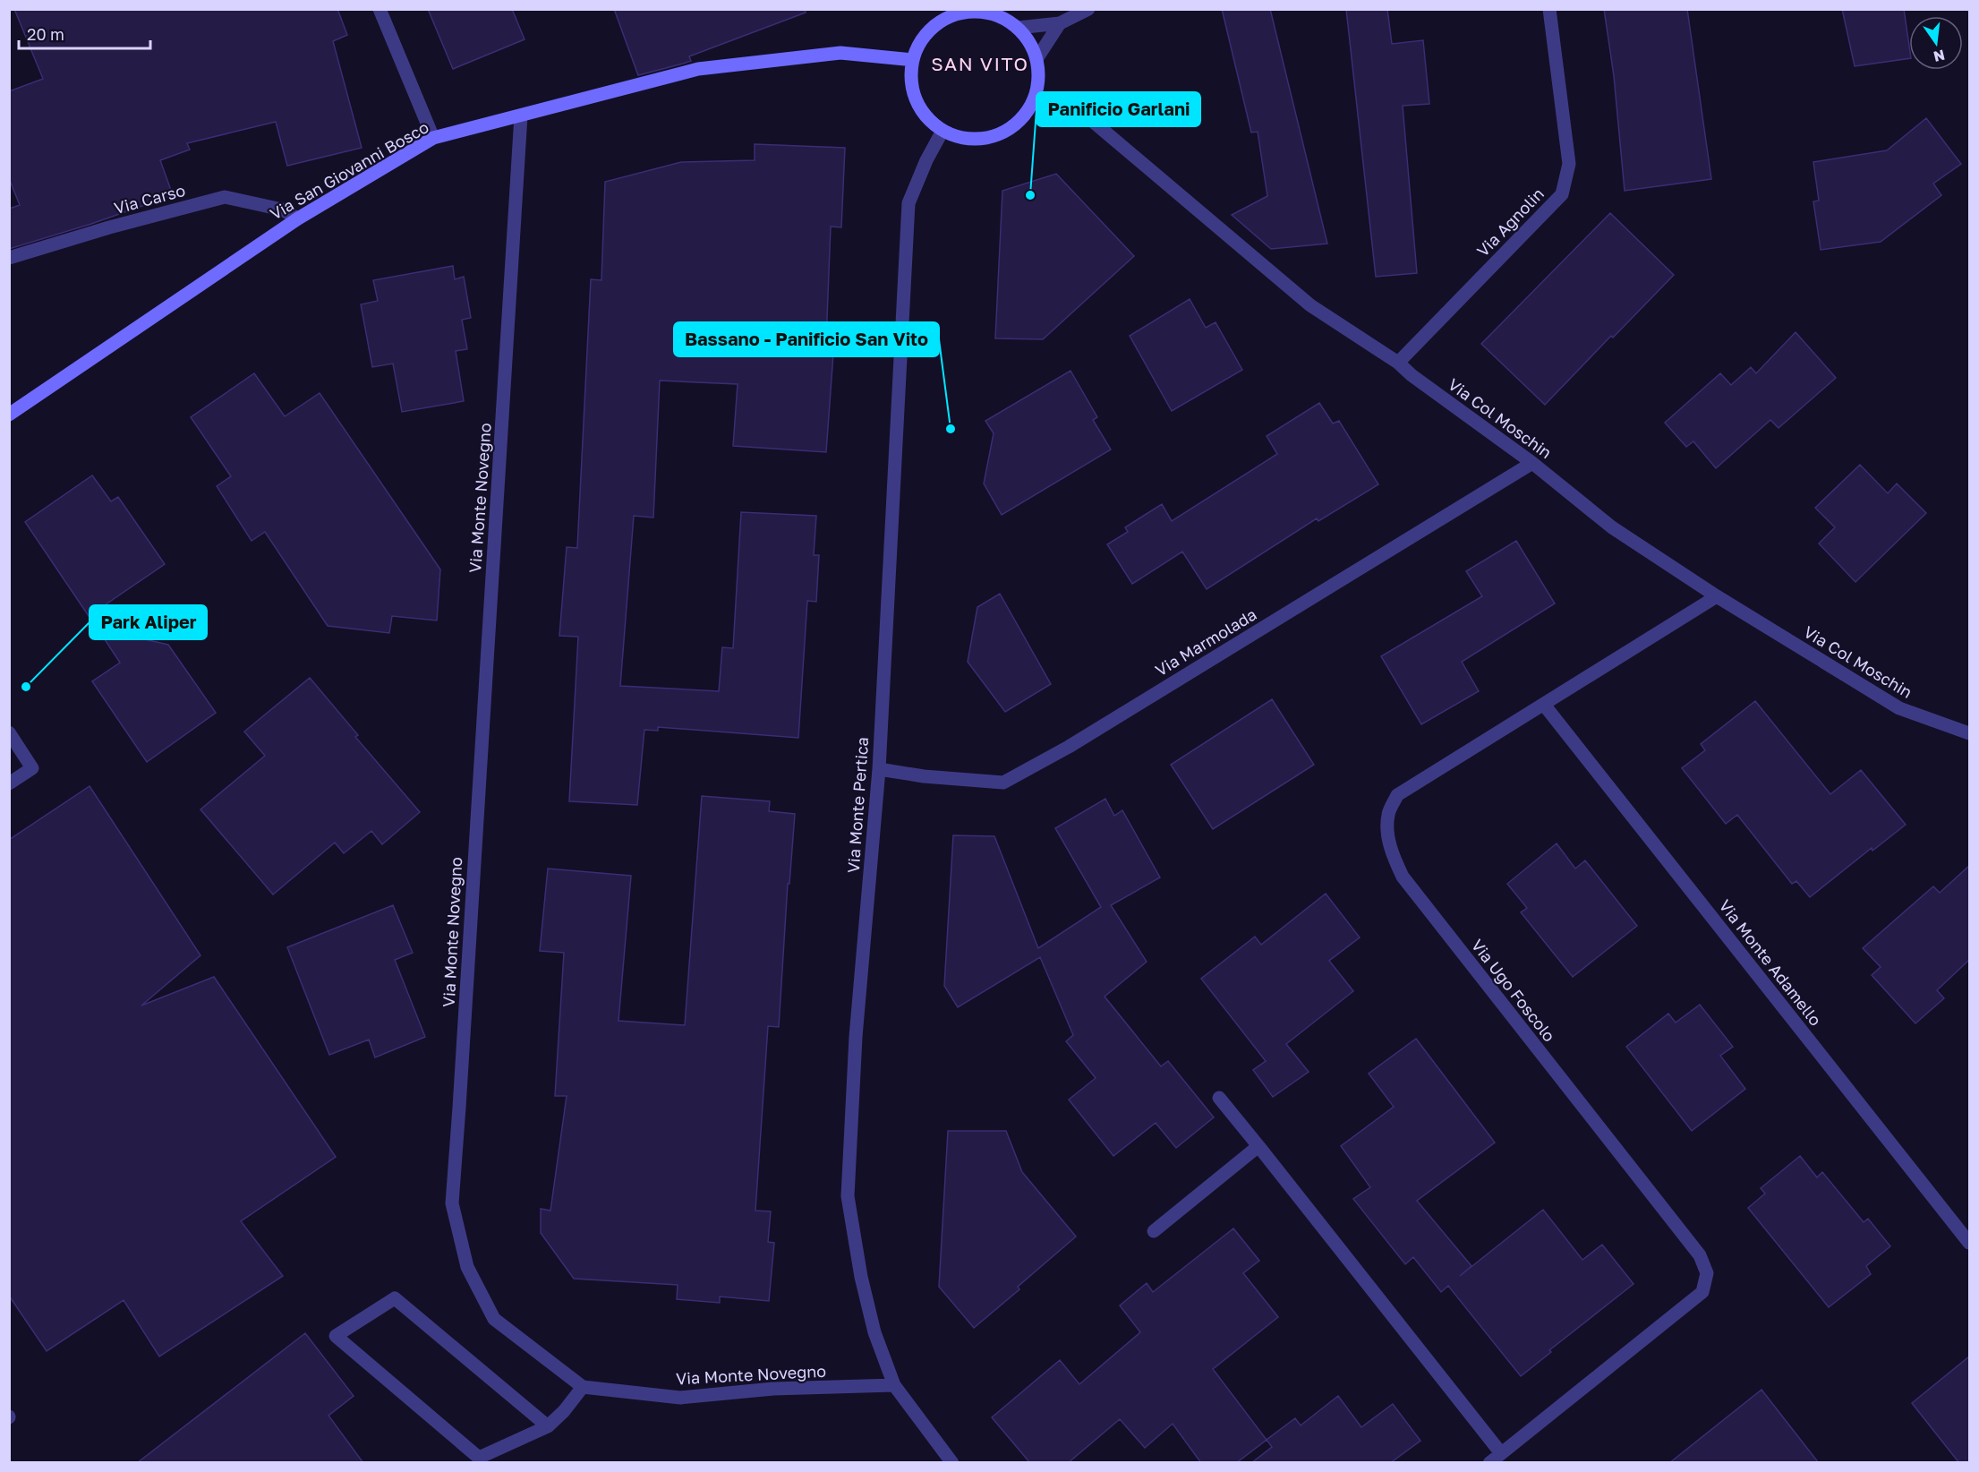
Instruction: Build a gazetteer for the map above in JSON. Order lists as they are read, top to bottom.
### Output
{
  "streets": {
    "street": [
      "Via San Giovanni Bosco",
      "Via Carso",
      "Via Agnolin",
      "Via Col Moschin",
      "Via Monte Novegno",
      "Via Marmolada",
      "Via Monte Pertica",
      "Via Monte Adamello",
      "Via Ugo Foscolo"
    ]
  },
  "crossings": [
    ["Via San Giovanni Bosco", "Via Carso"],
    ["Via San Giovanni Bosco", "Via Col Moschin"],
    ["Via San Giovanni Bosco", "Via Monte Novegno"],
    ["Via San Giovanni Bosco", "Via Monte Pertica"],
    ["Via Agnolin", "Via Col Moschin"],
    ["Via Col Moschin", "Via Marmolada"],
    ["Via Col Moschin", "Via Monte Pertica"],
    ["Via Col Moschin", "Via Ugo Foscolo"],
    ["Via Monte Novegno", "Via Monte Pertica"],
    ["Via Marmolada", "Via Monte Pertica"],
    ["Via Monte Adamello", "Via Ugo Foscolo"]
  ],
  "districts": ["SAN VITO"],
  "places": ["Panificio Garlani", "Bassano - Panificio San Vito", "Park Aliper"],
  "scale_bar": "20 m",
  "north": "bottom"
}
